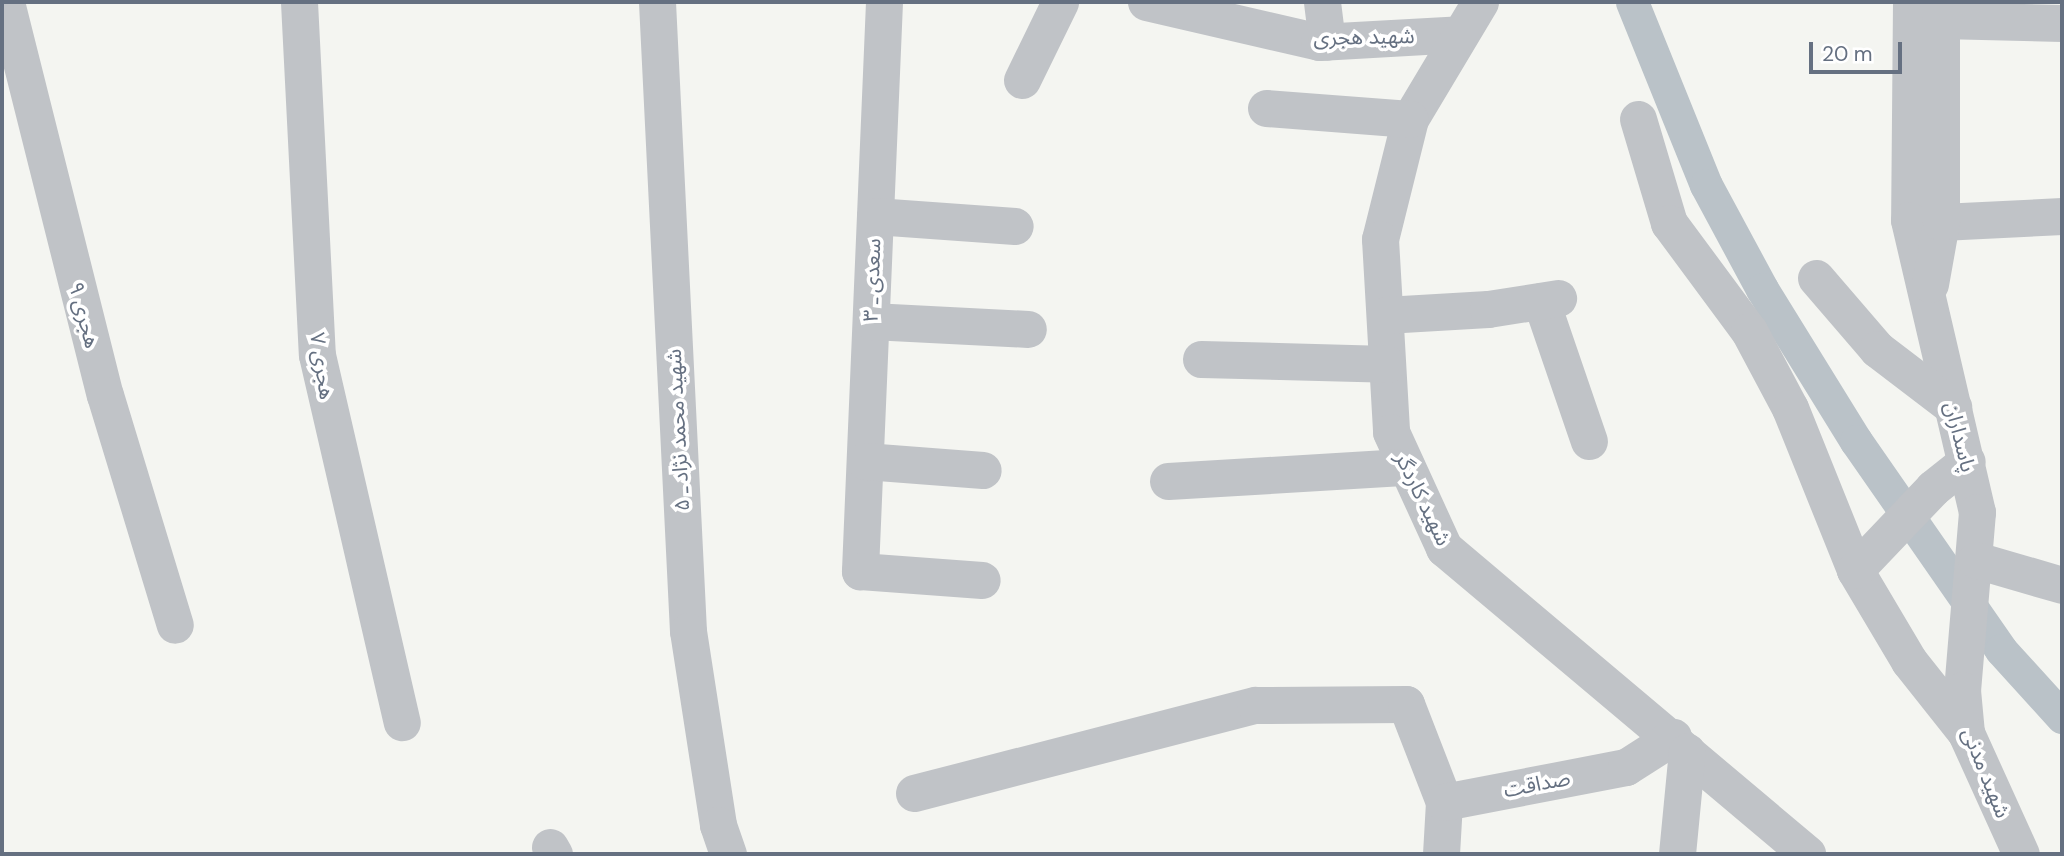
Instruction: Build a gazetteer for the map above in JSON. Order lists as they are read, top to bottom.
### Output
{
  "streets": {
    "street": [
      "شهید هجری",
      "سعدی ـ ۳",
      "هجری ۹",
      "هجری ۷",
      "شهید محمد نژاد ـ ۵",
      "پاسداران",
      "شهید کاردگر",
      "شهید مدنی",
      "صداقت"
    ]
  },
  "crossings": [
    ["شهید هجری", "شهید کاردگر"],
    ["پاسداران", "شهید مدنی"],
    ["شهید کاردگر", "صداقت"]
  ],
  "scale_bar": "20 m"
}
